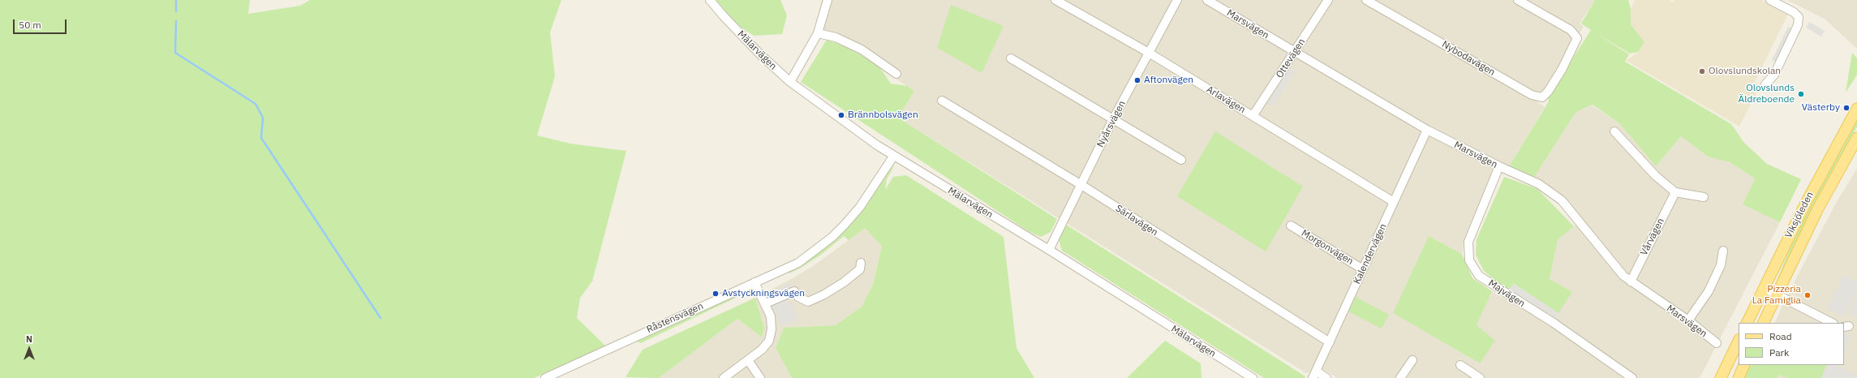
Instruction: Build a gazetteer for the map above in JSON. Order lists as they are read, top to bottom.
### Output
{
  "streets": {
    "main road": ["Viksjöleden"],
    "street": [
      "Marsvägen",
      "Mälarvägen",
      "Ottevägen",
      "Nybodavägen",
      "Arlavägen",
      "Nyårsvägen",
      "Särlavägen",
      "Vårvägen",
      "Morgonvägen",
      "Kalendervägen",
      "Majvägen",
      "Råstensvägen"
    ]
  },
  "crossings": [
    ["Marsvägen", "Ottevägen"],
    ["Marsvägen", "Vårvägen"],
    ["Marsvägen", "Kalendervägen"],
    ["Marsvägen", "Majvägen"],
    ["Mälarvägen", "Nyårsvägen"],
    ["Mälarvägen", "Råstensvägen"],
    ["Ottevägen", "Arlavägen"],
    ["Arlavägen", "Nyårsvägen"],
    ["Arlavägen", "Kalendervägen"],
    ["Nyårsvägen", "Särlavägen"],
    ["Särlavägen", "Kalendervägen"],
    ["Morgonvägen", "Kalendervägen"]
  ],
  "places": [
    "Olovslundskolan",
    "Aftonvägen",
    "Olovslunds Äldreboende",
    "Västerby",
    "Brännbolsvägen",
    "Avstyckningsvägen",
    "Pizzeria La Famiglia"
  ],
  "legend": ["Road", "Park"],
  "scale_bar": "50 m",
  "north": "top"
}
